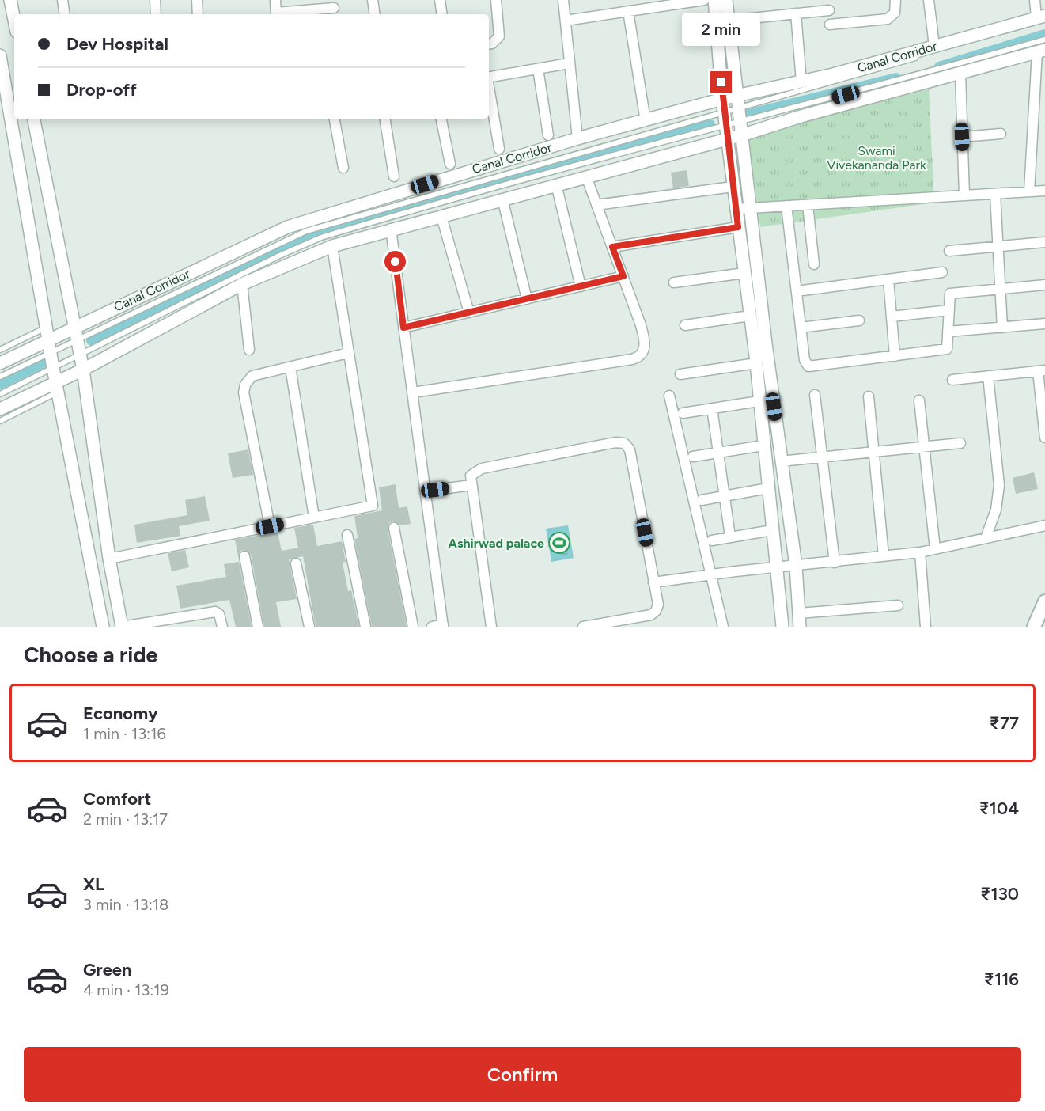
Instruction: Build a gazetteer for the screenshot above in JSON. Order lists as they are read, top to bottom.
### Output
{
  "streets": {
    "street": ["Canal Corridor"]
  },
  "parks": ["Swami Vivekananda Park"],
  "places": {
    "sports": ["Ashirwad palace"]
  },
  "page": {
    "bubble": "2 min",
    "banner": ["Dev Hospital", "Drop-off"],
    "heading": "Choose a ride",
    "list": [
      {
        "name": "Economy",
        "note": "1 min · 13:16",
        "value": "₹77"
      },
      {
        "name": "Comfort",
        "note": "2 min · 13:17",
        "value": "₹104"
      },
      {
        "name": "XL",
        "note": "3 min · 13:18",
        "value": "₹130"
      },
      {
        "name": "Green",
        "note": "4 min · 13:19",
        "value": "₹116"
      }
    ],
    "buttons": "Confirm"
  }
}
